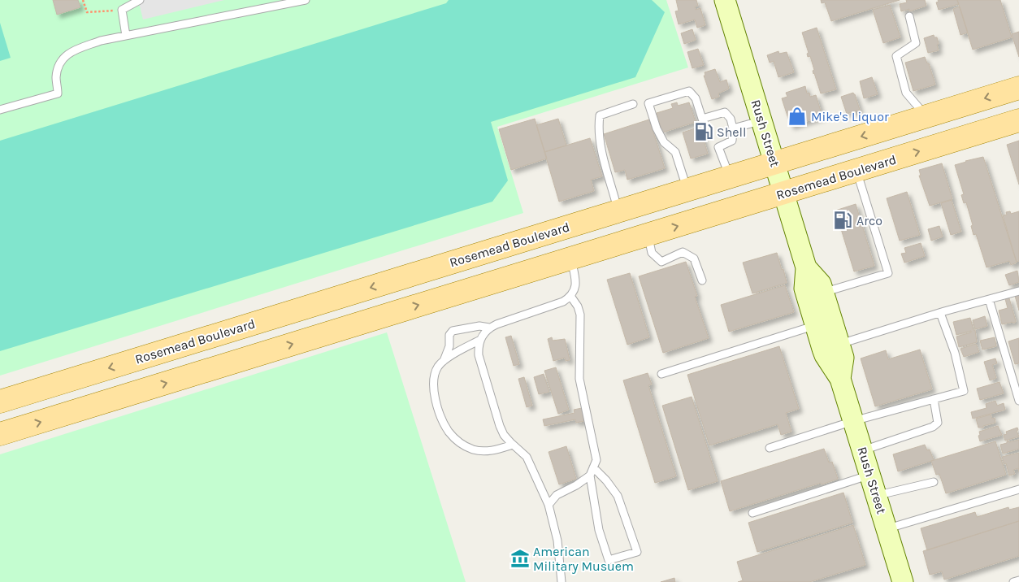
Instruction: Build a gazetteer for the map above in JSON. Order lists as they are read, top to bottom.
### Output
{
  "streets": {
    "main road": ["Rosemead Boulevard"],
    "street": ["Rush Street"]
  },
  "crossings": [
    ["Rush Street", "Rosemead Boulevard"]
  ],
  "places": {
    "shop": ["Mike's Liquor"],
    "fuel station": ["Shell", "Arco"],
    "museum": ["American Military Musuem"]
  }
}
